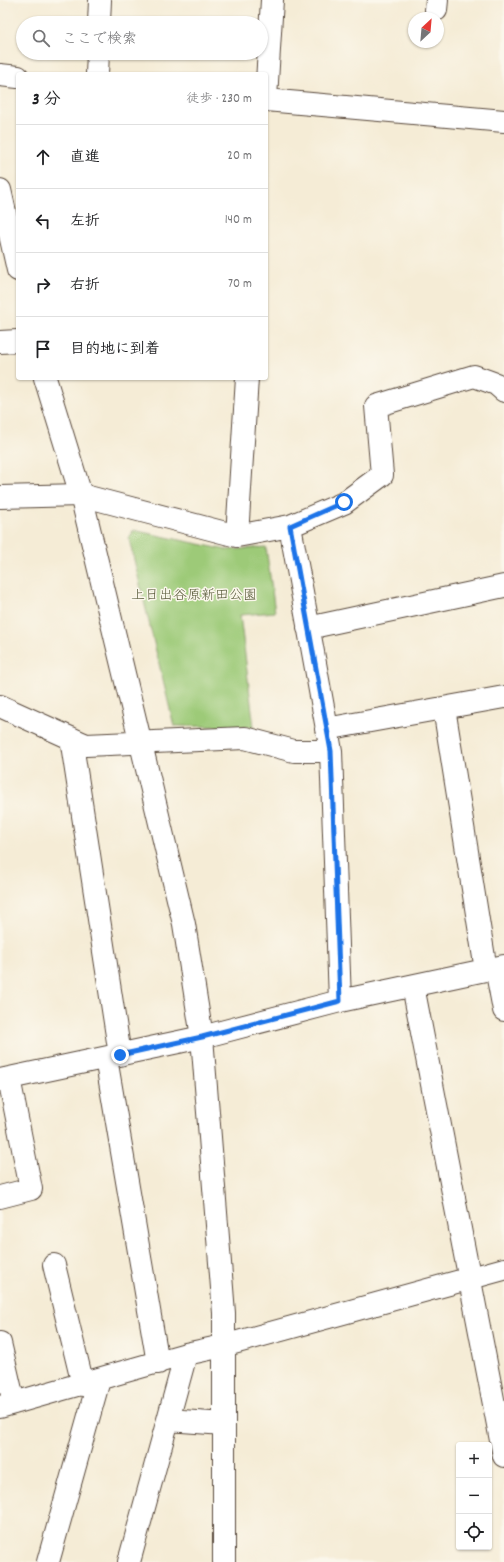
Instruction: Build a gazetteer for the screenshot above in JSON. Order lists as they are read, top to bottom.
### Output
{
  "parks": ["上日出谷原新田公園"],
  "north": "top right",
  "page": {
    "search": "ここで検索",
    "heading": ["3 分", "徒歩 · 230 m"],
    "list": [
      ["直進", "20 m"],
      ["左折", "140 m"],
      ["右折", "70 m"],
      "目的地に到着"
    ],
    "map_buttons": ["+", "−"]
  }
}
